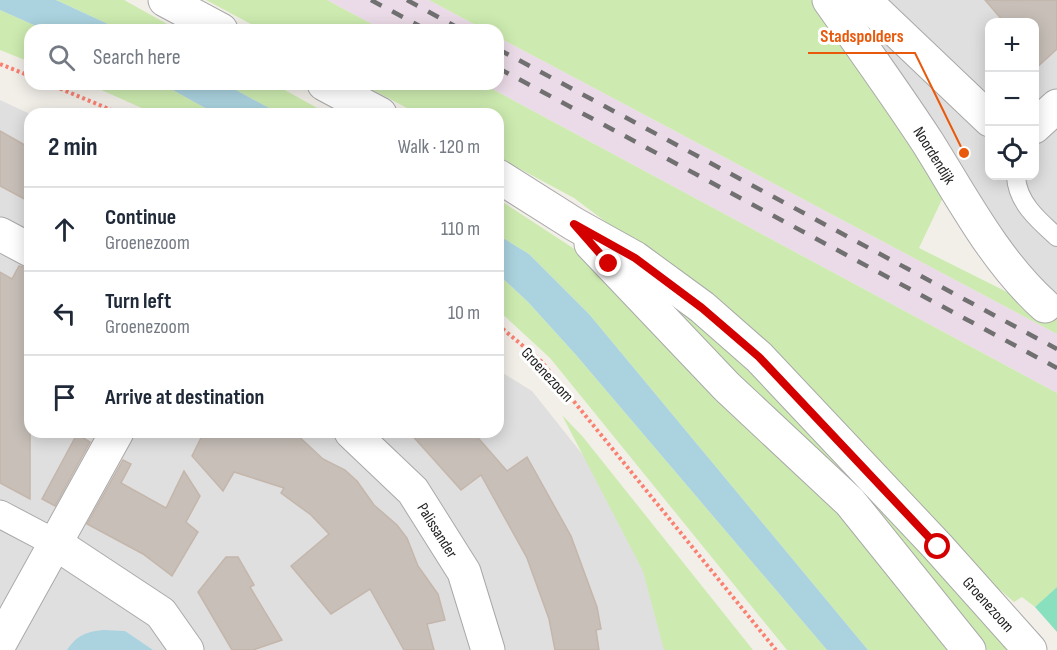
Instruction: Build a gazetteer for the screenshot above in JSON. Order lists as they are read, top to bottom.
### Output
{
  "streets": {
    "street": ["Noordendijk", "Groenezoom", "Palissander"]
  },
  "places": ["Stadspolders"],
  "page": {
    "map_buttons": ["+", "−"],
    "search": "Search here",
    "heading": ["2 min", "Walk · 120 m"],
    "list": [
      ["Continue", "Groenezoom", "110 m"],
      ["Turn left", "Groenezoom", "10 m"],
      "Arrive at destination"
    ]
  }
}
